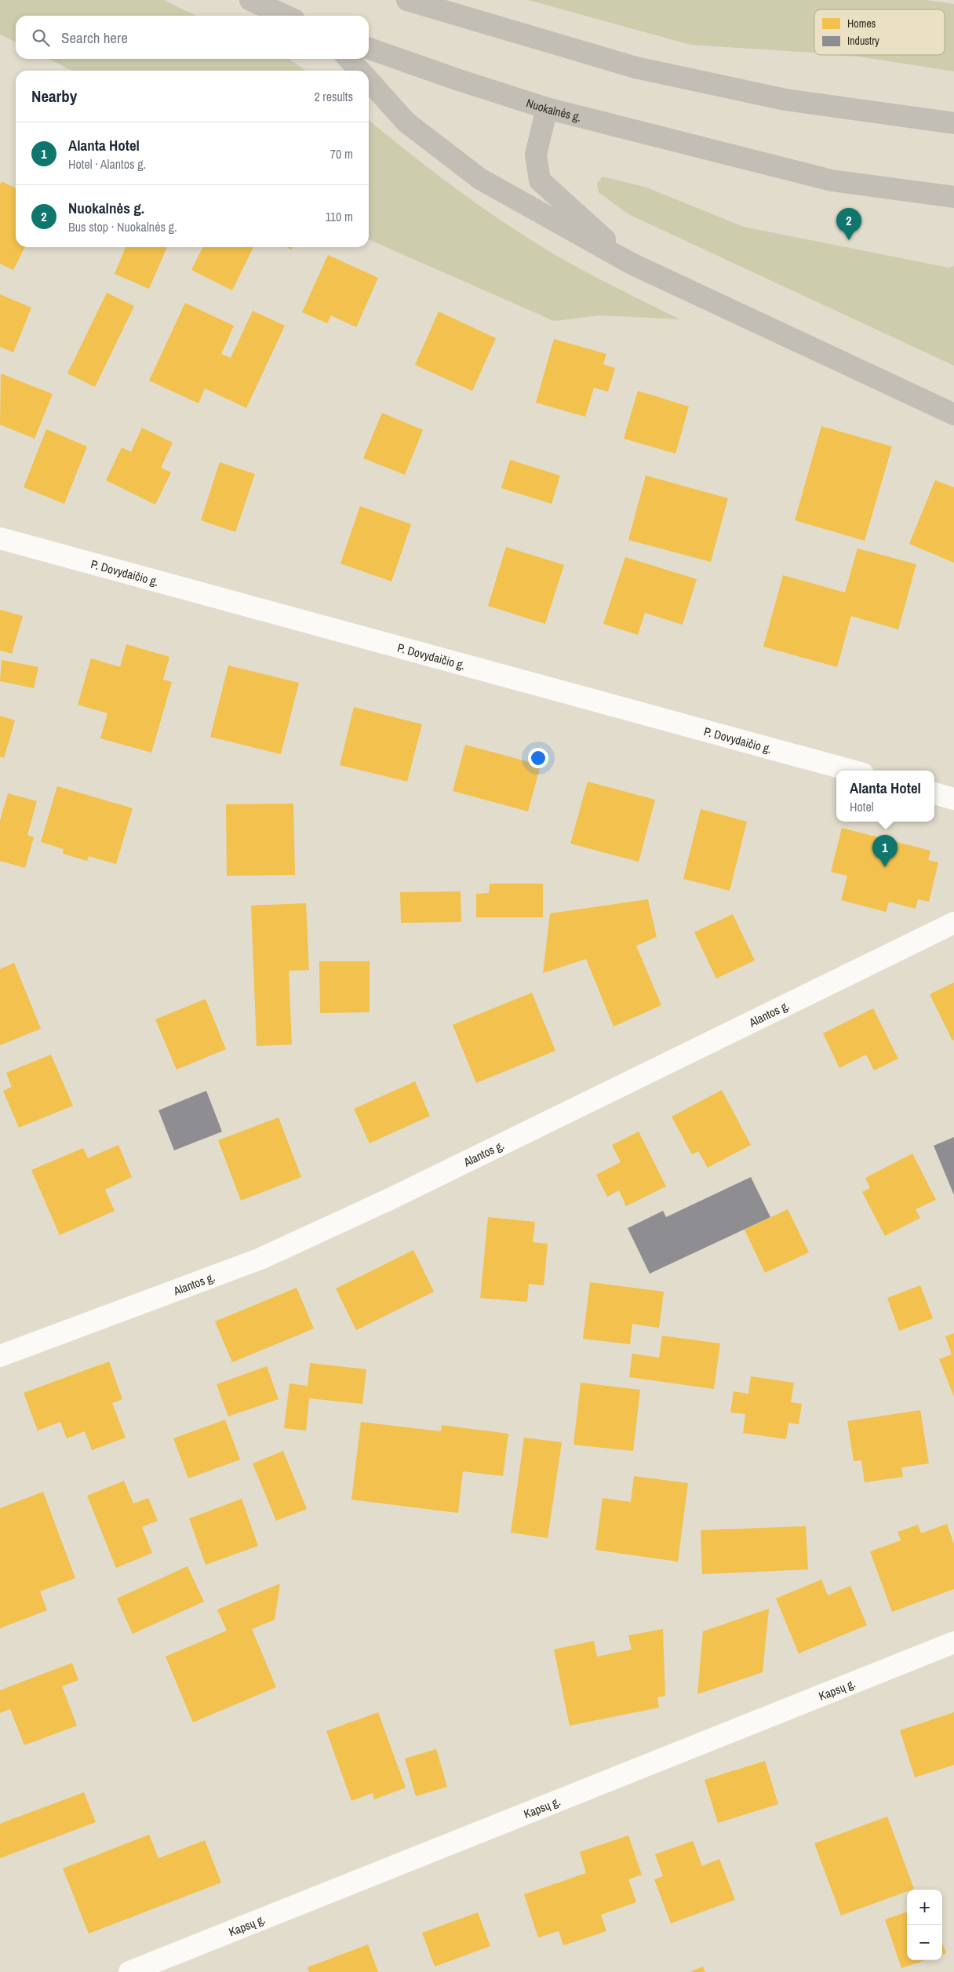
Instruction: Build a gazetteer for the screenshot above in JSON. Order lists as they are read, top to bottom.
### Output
{
  "streets": {
    "main road": ["Nuokalnės g."],
    "street": ["P. Dovydaičio g.", "Alantos g.", "Kapsų g."]
  },
  "legend": ["Homes", "Industry"],
  "page": {
    "search": "Search here",
    "heading": ["Nearby", "2 results"],
    "list": [
      {
        "mark": "1",
        "name": "Alanta Hotel",
        "note": "Hotel · Alantos g.",
        "value": "70 m"
      },
      {
        "mark": "2",
        "name": "Nuokalnės g.",
        "note": "Bus stop · Nuokalnės g.",
        "value": "110 m"
      }
    ],
    "pins": ["2", "1"],
    "popup": ["Alanta Hotel", "Hotel"],
    "map_buttons": ["+", "−"]
  }
}
